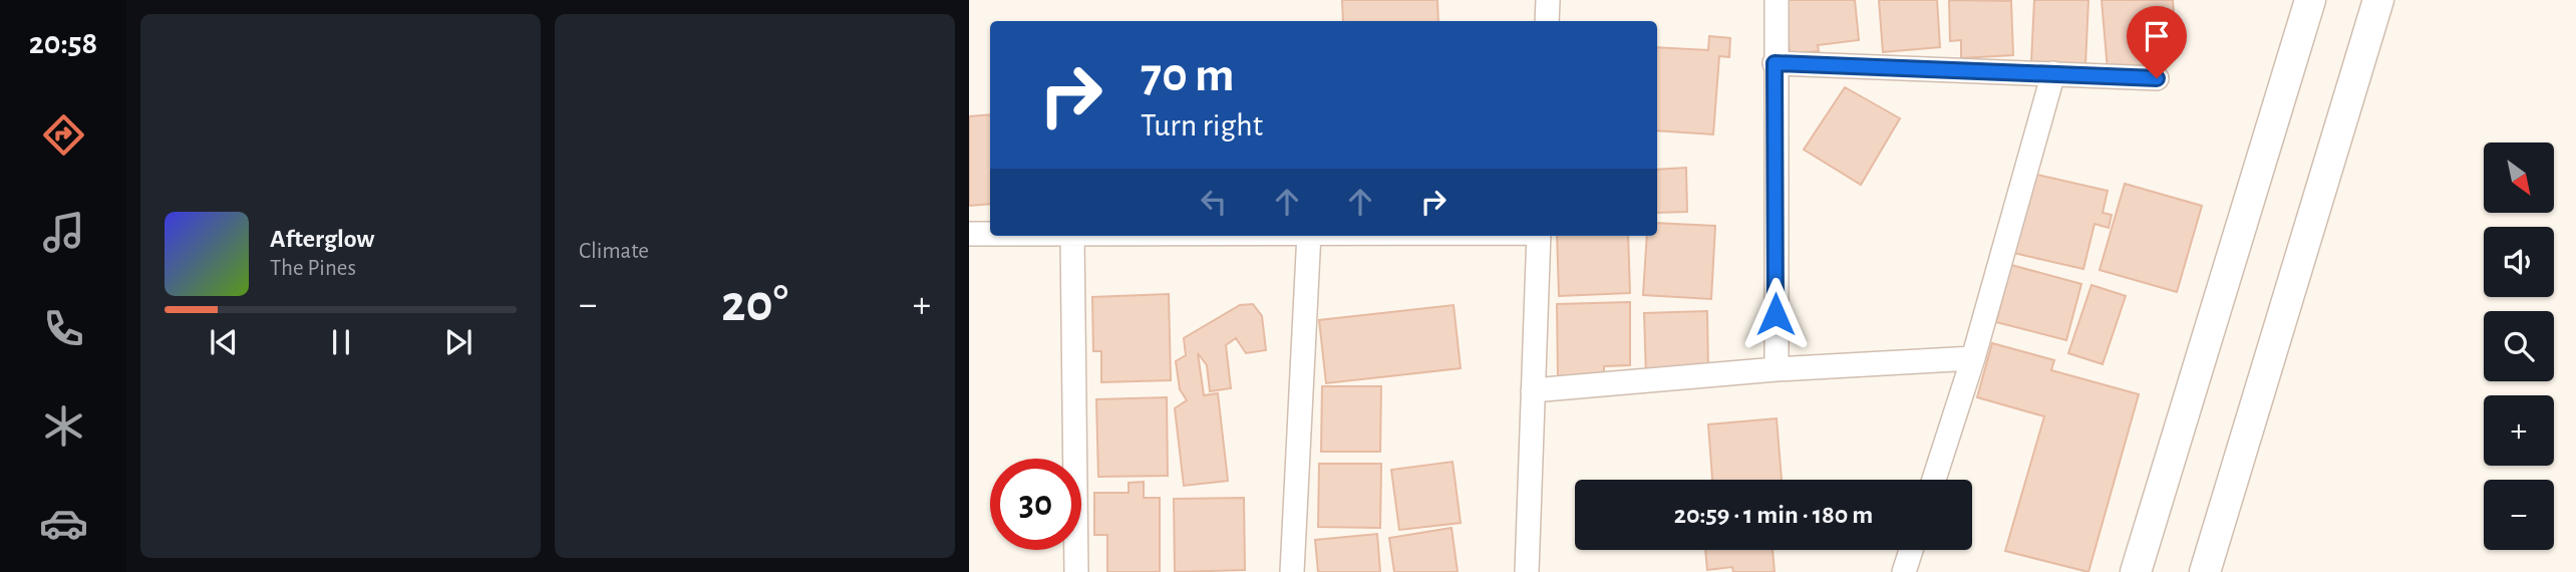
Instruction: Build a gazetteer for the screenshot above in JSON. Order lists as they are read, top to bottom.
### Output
{
  "north": "bottom right",
  "page": {
    "tabs": "20:58",
    "tile": "Climate",
    "turn": ["70 m", "Turn right"],
    "map_buttons": ["+", "−"],
    "song": ["Afterglow", "The Pines"],
    "heat": ["−", "20°", "+"],
    "limit": "30",
    "trip": "20:59 · 1 min · 180 m"
  }
}
